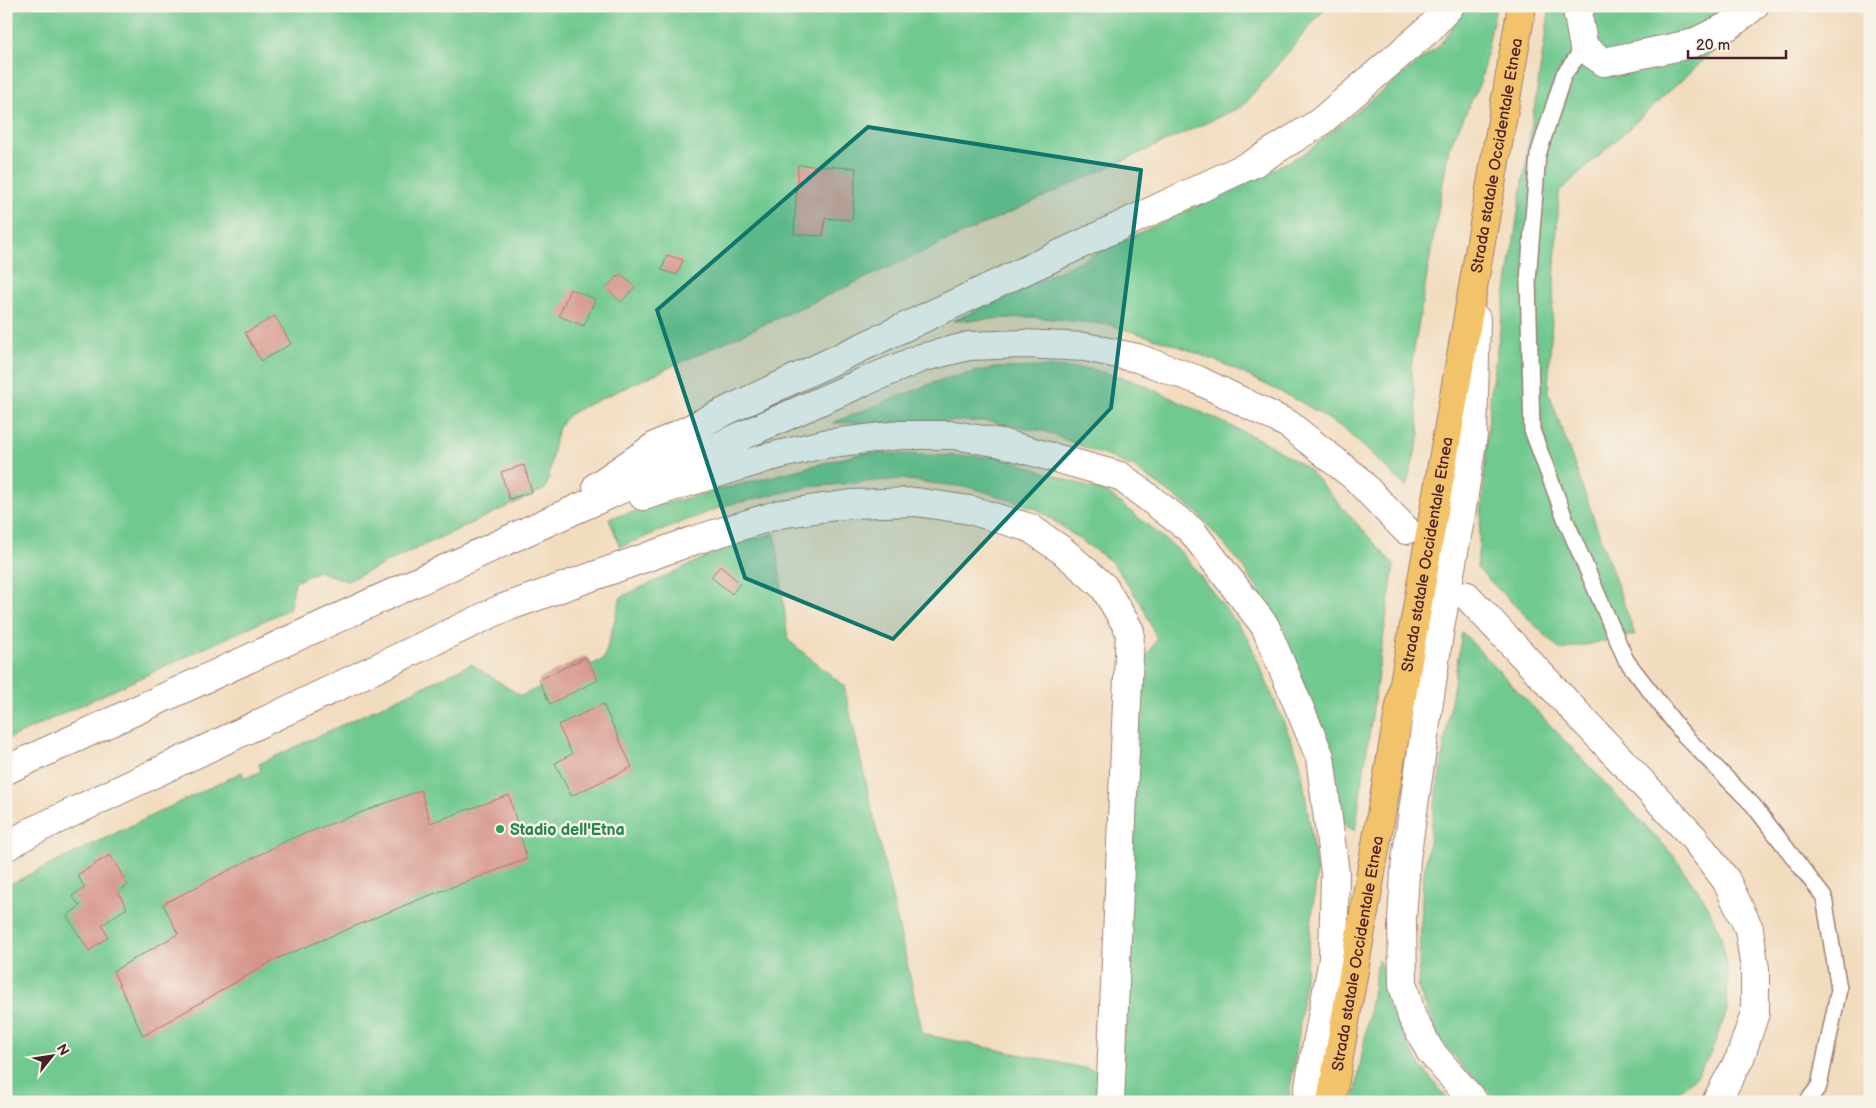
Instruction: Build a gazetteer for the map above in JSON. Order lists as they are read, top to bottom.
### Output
{
  "streets": {
    "main road": ["Strada statale Occidentale Etnea"]
  },
  "places": ["Stadio dell'Etna"],
  "scale_bar": "20 m",
  "north": "top right"
}
